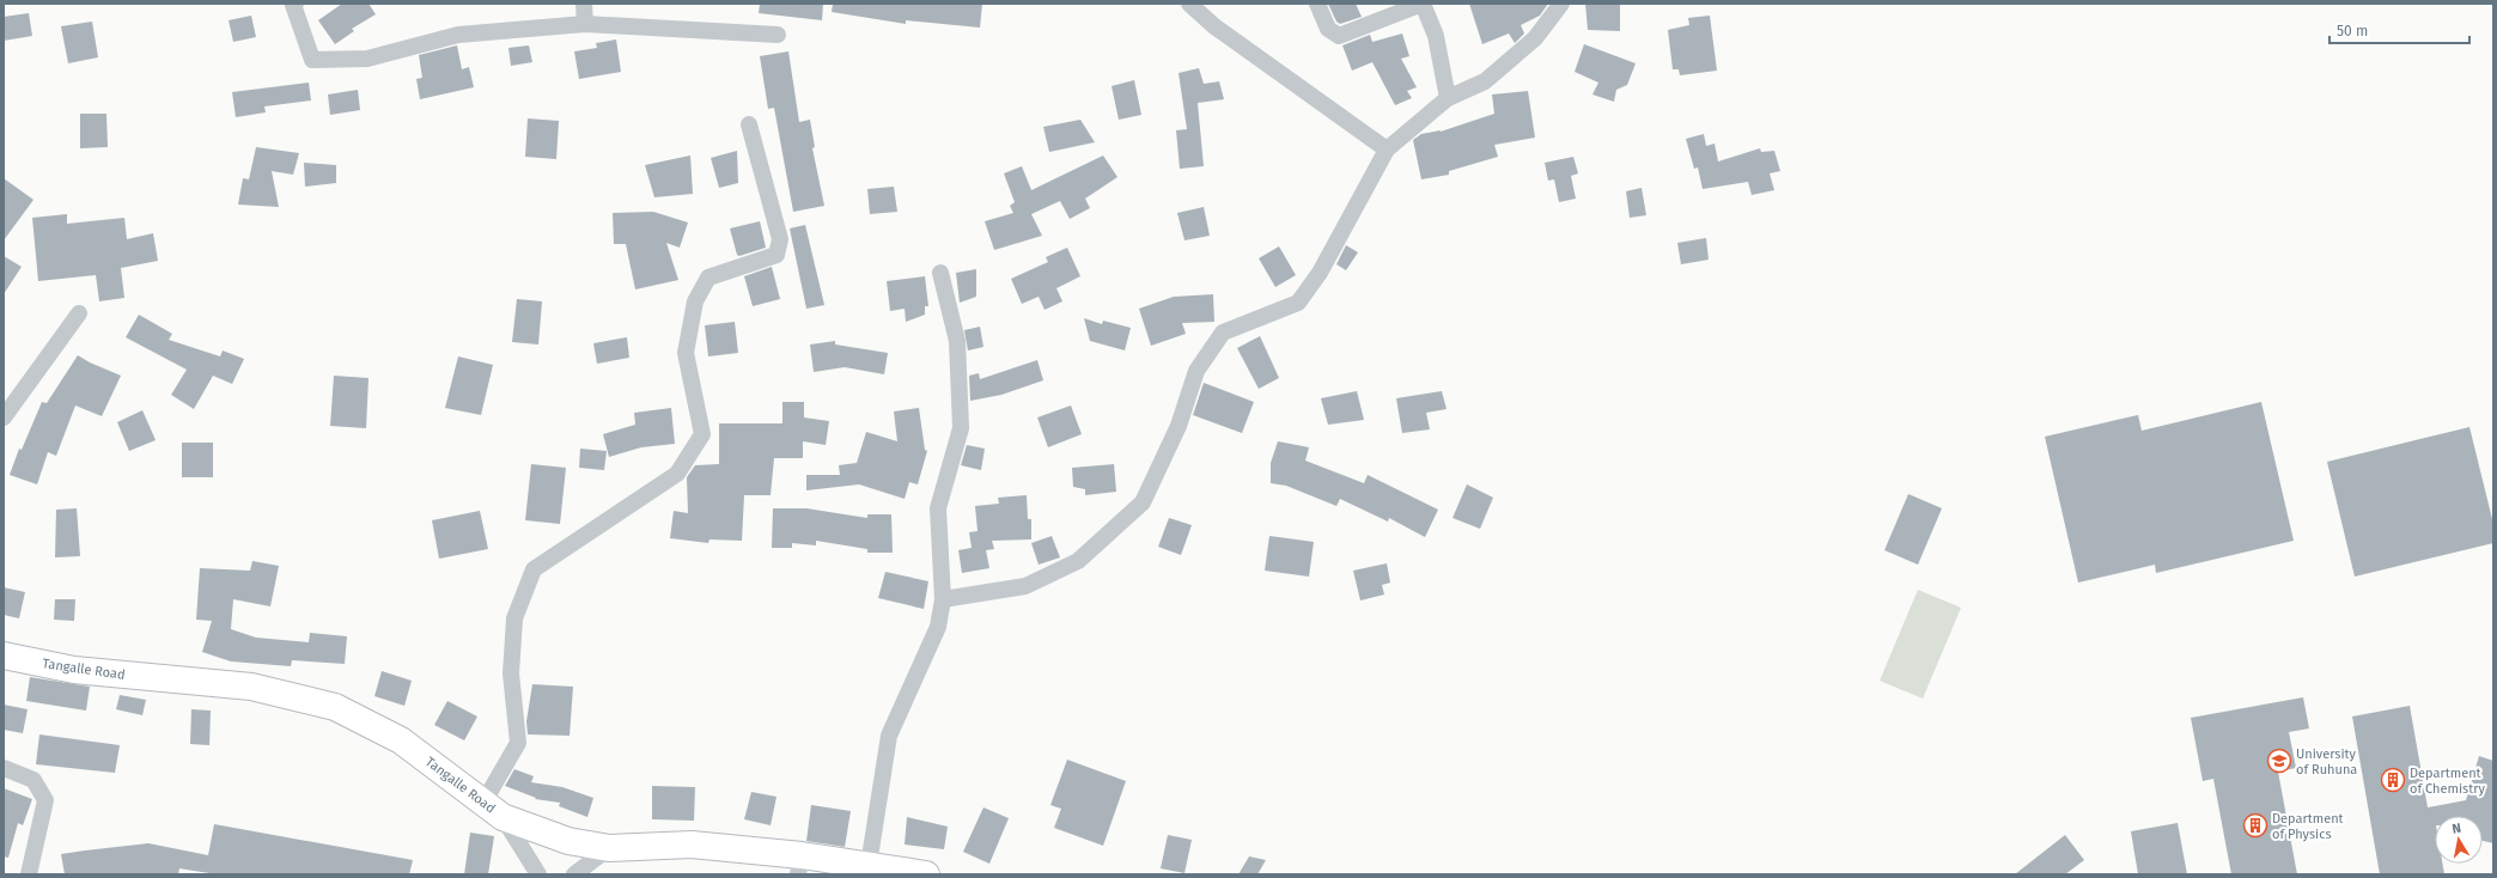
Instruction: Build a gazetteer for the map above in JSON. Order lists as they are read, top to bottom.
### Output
{
  "streets": {
    "highway": ["Tangalle Road"]
  },
  "places": {
    "school or university": ["University of Ruhuna"],
    "building": ["Department of Chemistry", "Department of Physics"]
  },
  "scale_bar": "50 m",
  "north": "top"
}
